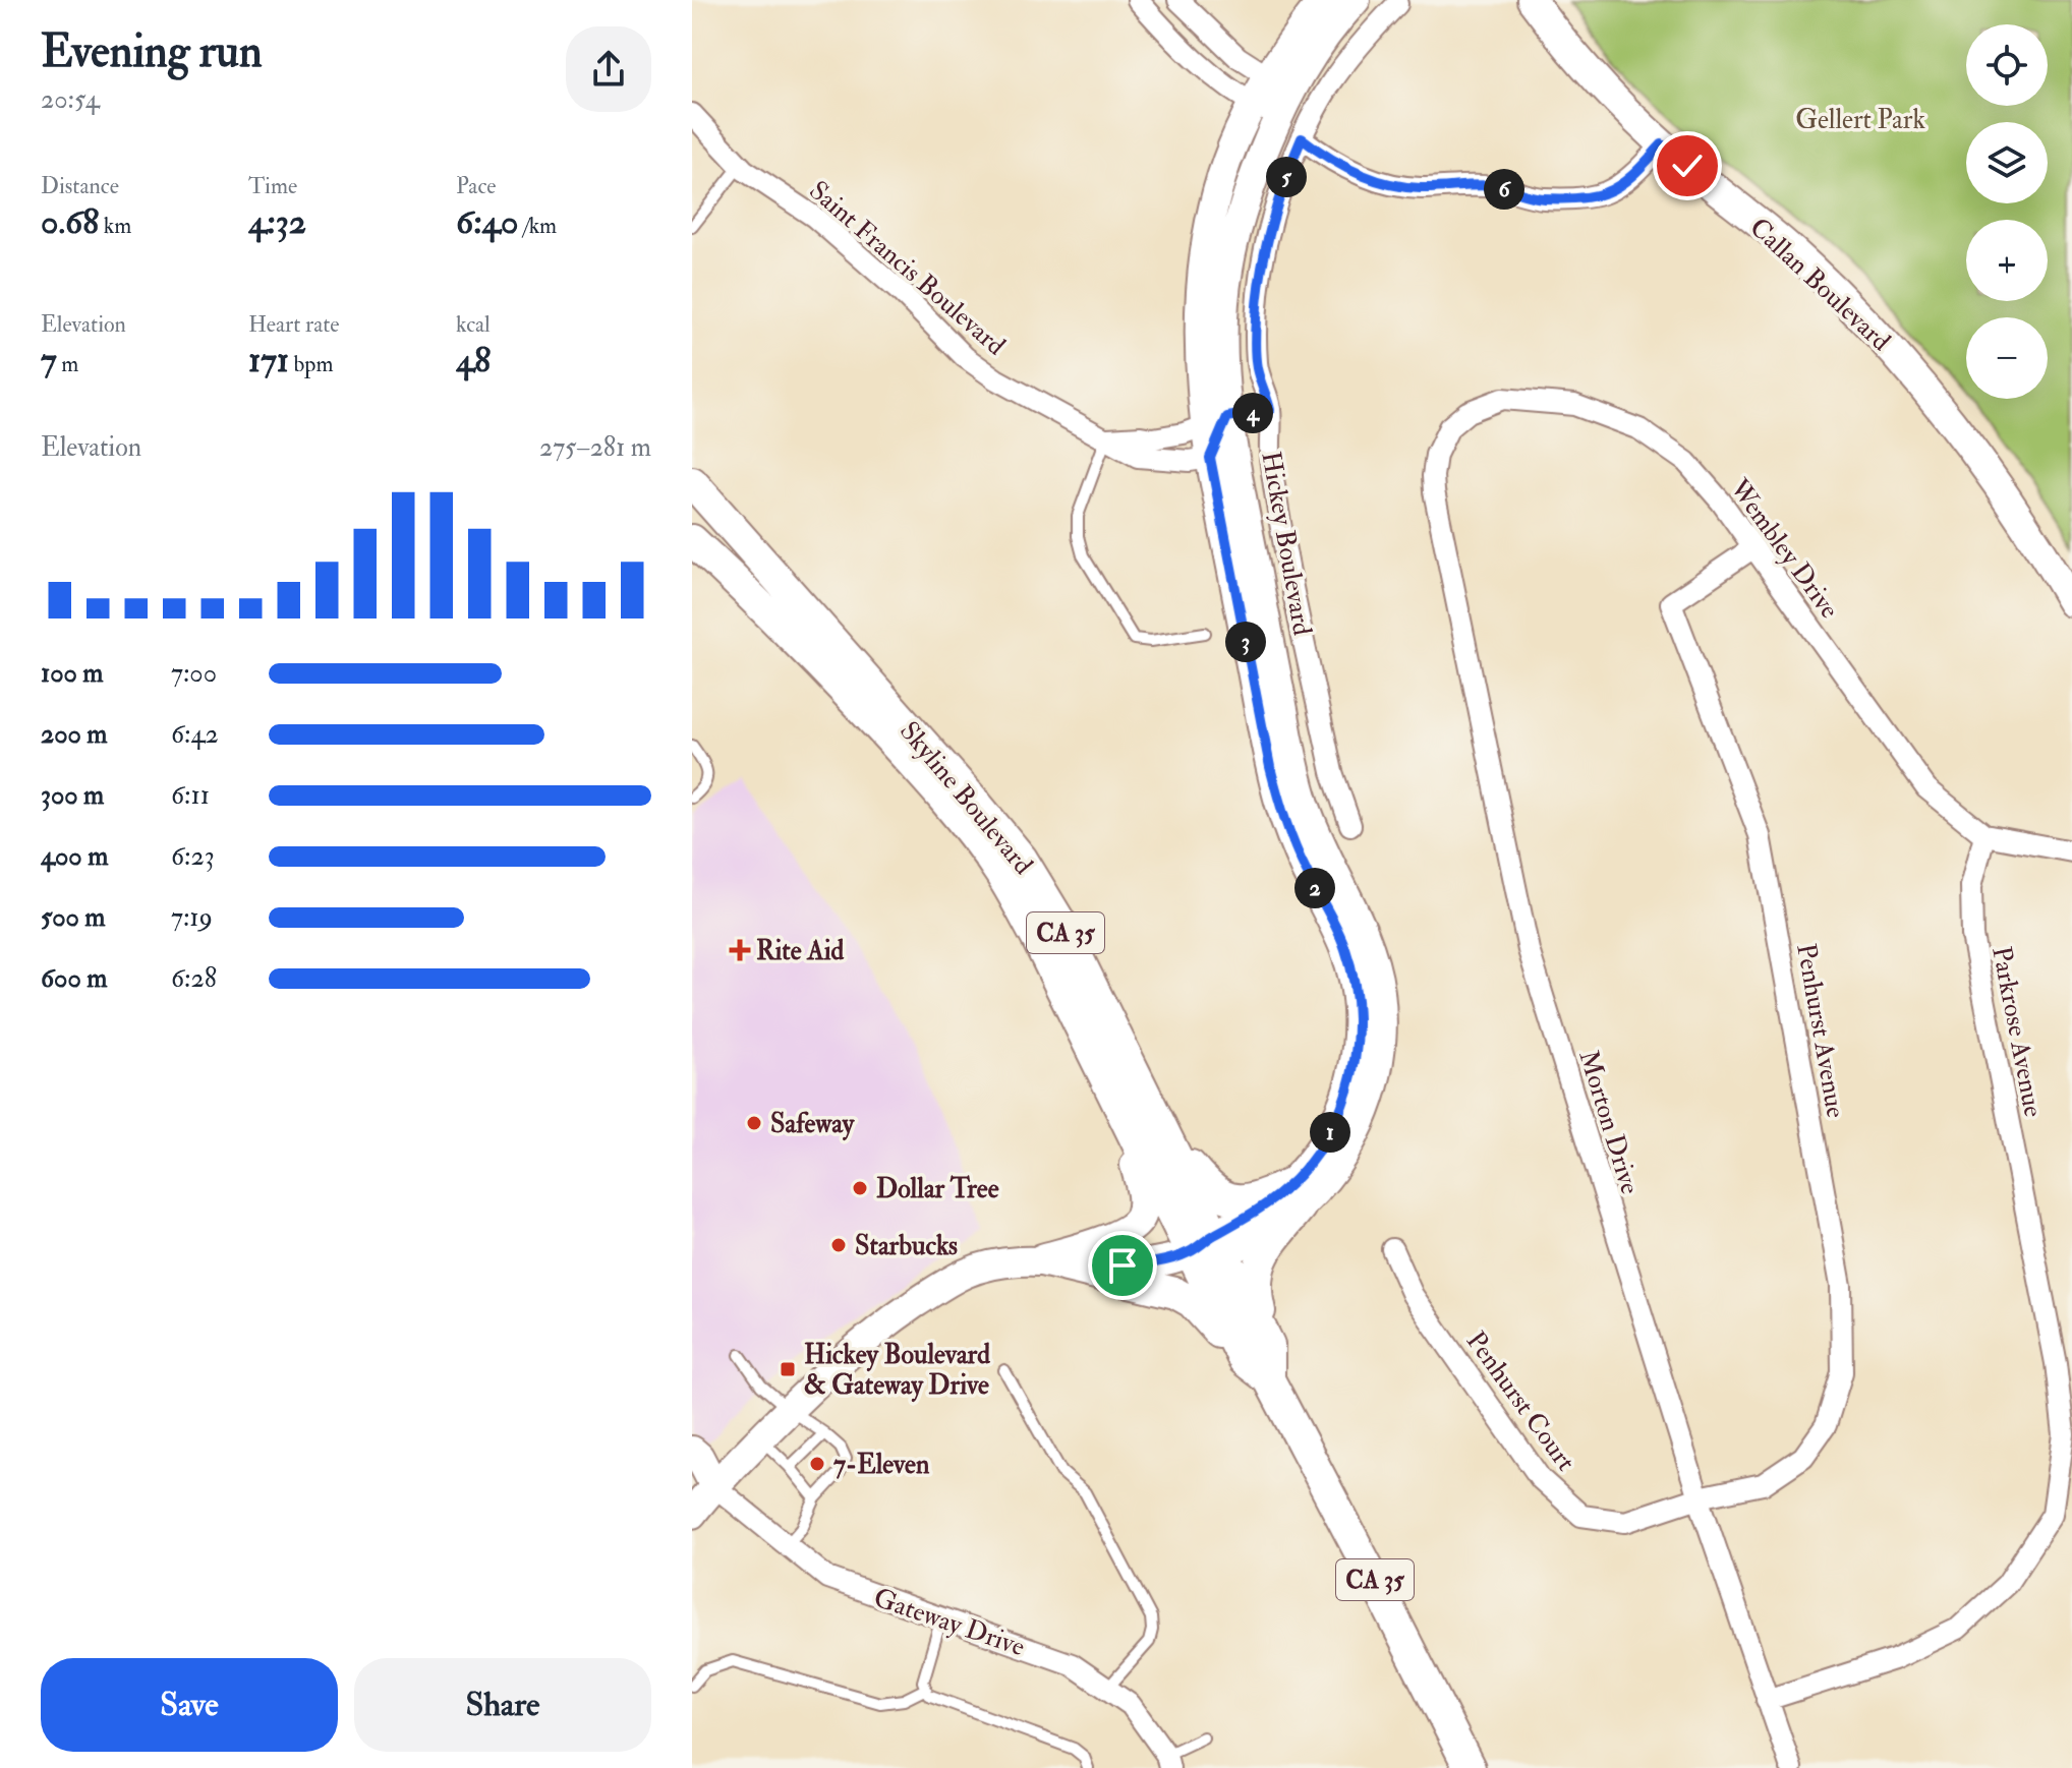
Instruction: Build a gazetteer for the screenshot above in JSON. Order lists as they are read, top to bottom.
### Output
{
  "streets": {
    "main road": [
      "Callan Boulevard",
      "Hickey Boulevard",
      "Skyline Boulevard",
      "CA 35",
      "Gateway Drive"
    ],
    "street": [
      "Saint Francis Boulevard",
      "Wembley Drive",
      "Penhurst Avenue",
      "Parkrose Avenue",
      "Morton Drive",
      "Penhurst Court"
    ]
  },
  "crossings": [
    ["Saint Francis Boulevard", "Hickey Boulevard"],
    ["Hickey Boulevard", "Skyline Boulevard"],
    ["Hickey Boulevard", "Gateway Drive"],
    ["Wembley Drive", "Penhurst Avenue"],
    ["Wembley Drive", "Parkrose Avenue"],
    ["Wembley Drive", "Morton Drive"],
    ["Penhurst Avenue", "Morton Drive"],
    ["Penhurst Avenue", "Penhurst Court"],
    ["Parkrose Avenue", "Morton Drive"],
    ["Morton Drive", "Penhurst Court"]
  ],
  "parks": ["Gellert Park"],
  "places": {
    "health": ["Rite Aid"],
    "other": [
      "Safeway",
      "Dollar Tree",
      "Starbucks",
      "7-Eleven"
    ],
    "transit": ["Hickey Boulevard & Gateway Drive"]
  },
  "page": {
    "heading": ["Evening run", "20:54"],
    "map_buttons": ["+", "−"],
    "stats": [
      ["Distance", "0.68 km"],
      ["Time", "4:32"],
      ["Pace", "6:40 /km"],
      ["Elevation", "7 m"],
      ["Heart rate", "171 bpm"],
      ["kcal", "48"]
    ],
    "pins": [
      "5",
      "6",
      "4",
      "3",
      "2",
      "1"
    ],
    "chart": ["Elevation", "275–281 m"],
    "list": [
      {
        "name": "100 m",
        "note": "7:00"
      },
      {
        "name": "200 m",
        "note": "6:42"
      },
      {
        "name": "300 m",
        "note": "6:11"
      },
      {
        "name": "400 m",
        "note": "6:23"
      },
      {
        "name": "500 m",
        "note": "7:19"
      },
      {
        "name": "600 m",
        "note": "6:28"
      }
    ],
    "buttons": ["Save", "Share"]
  }
}
